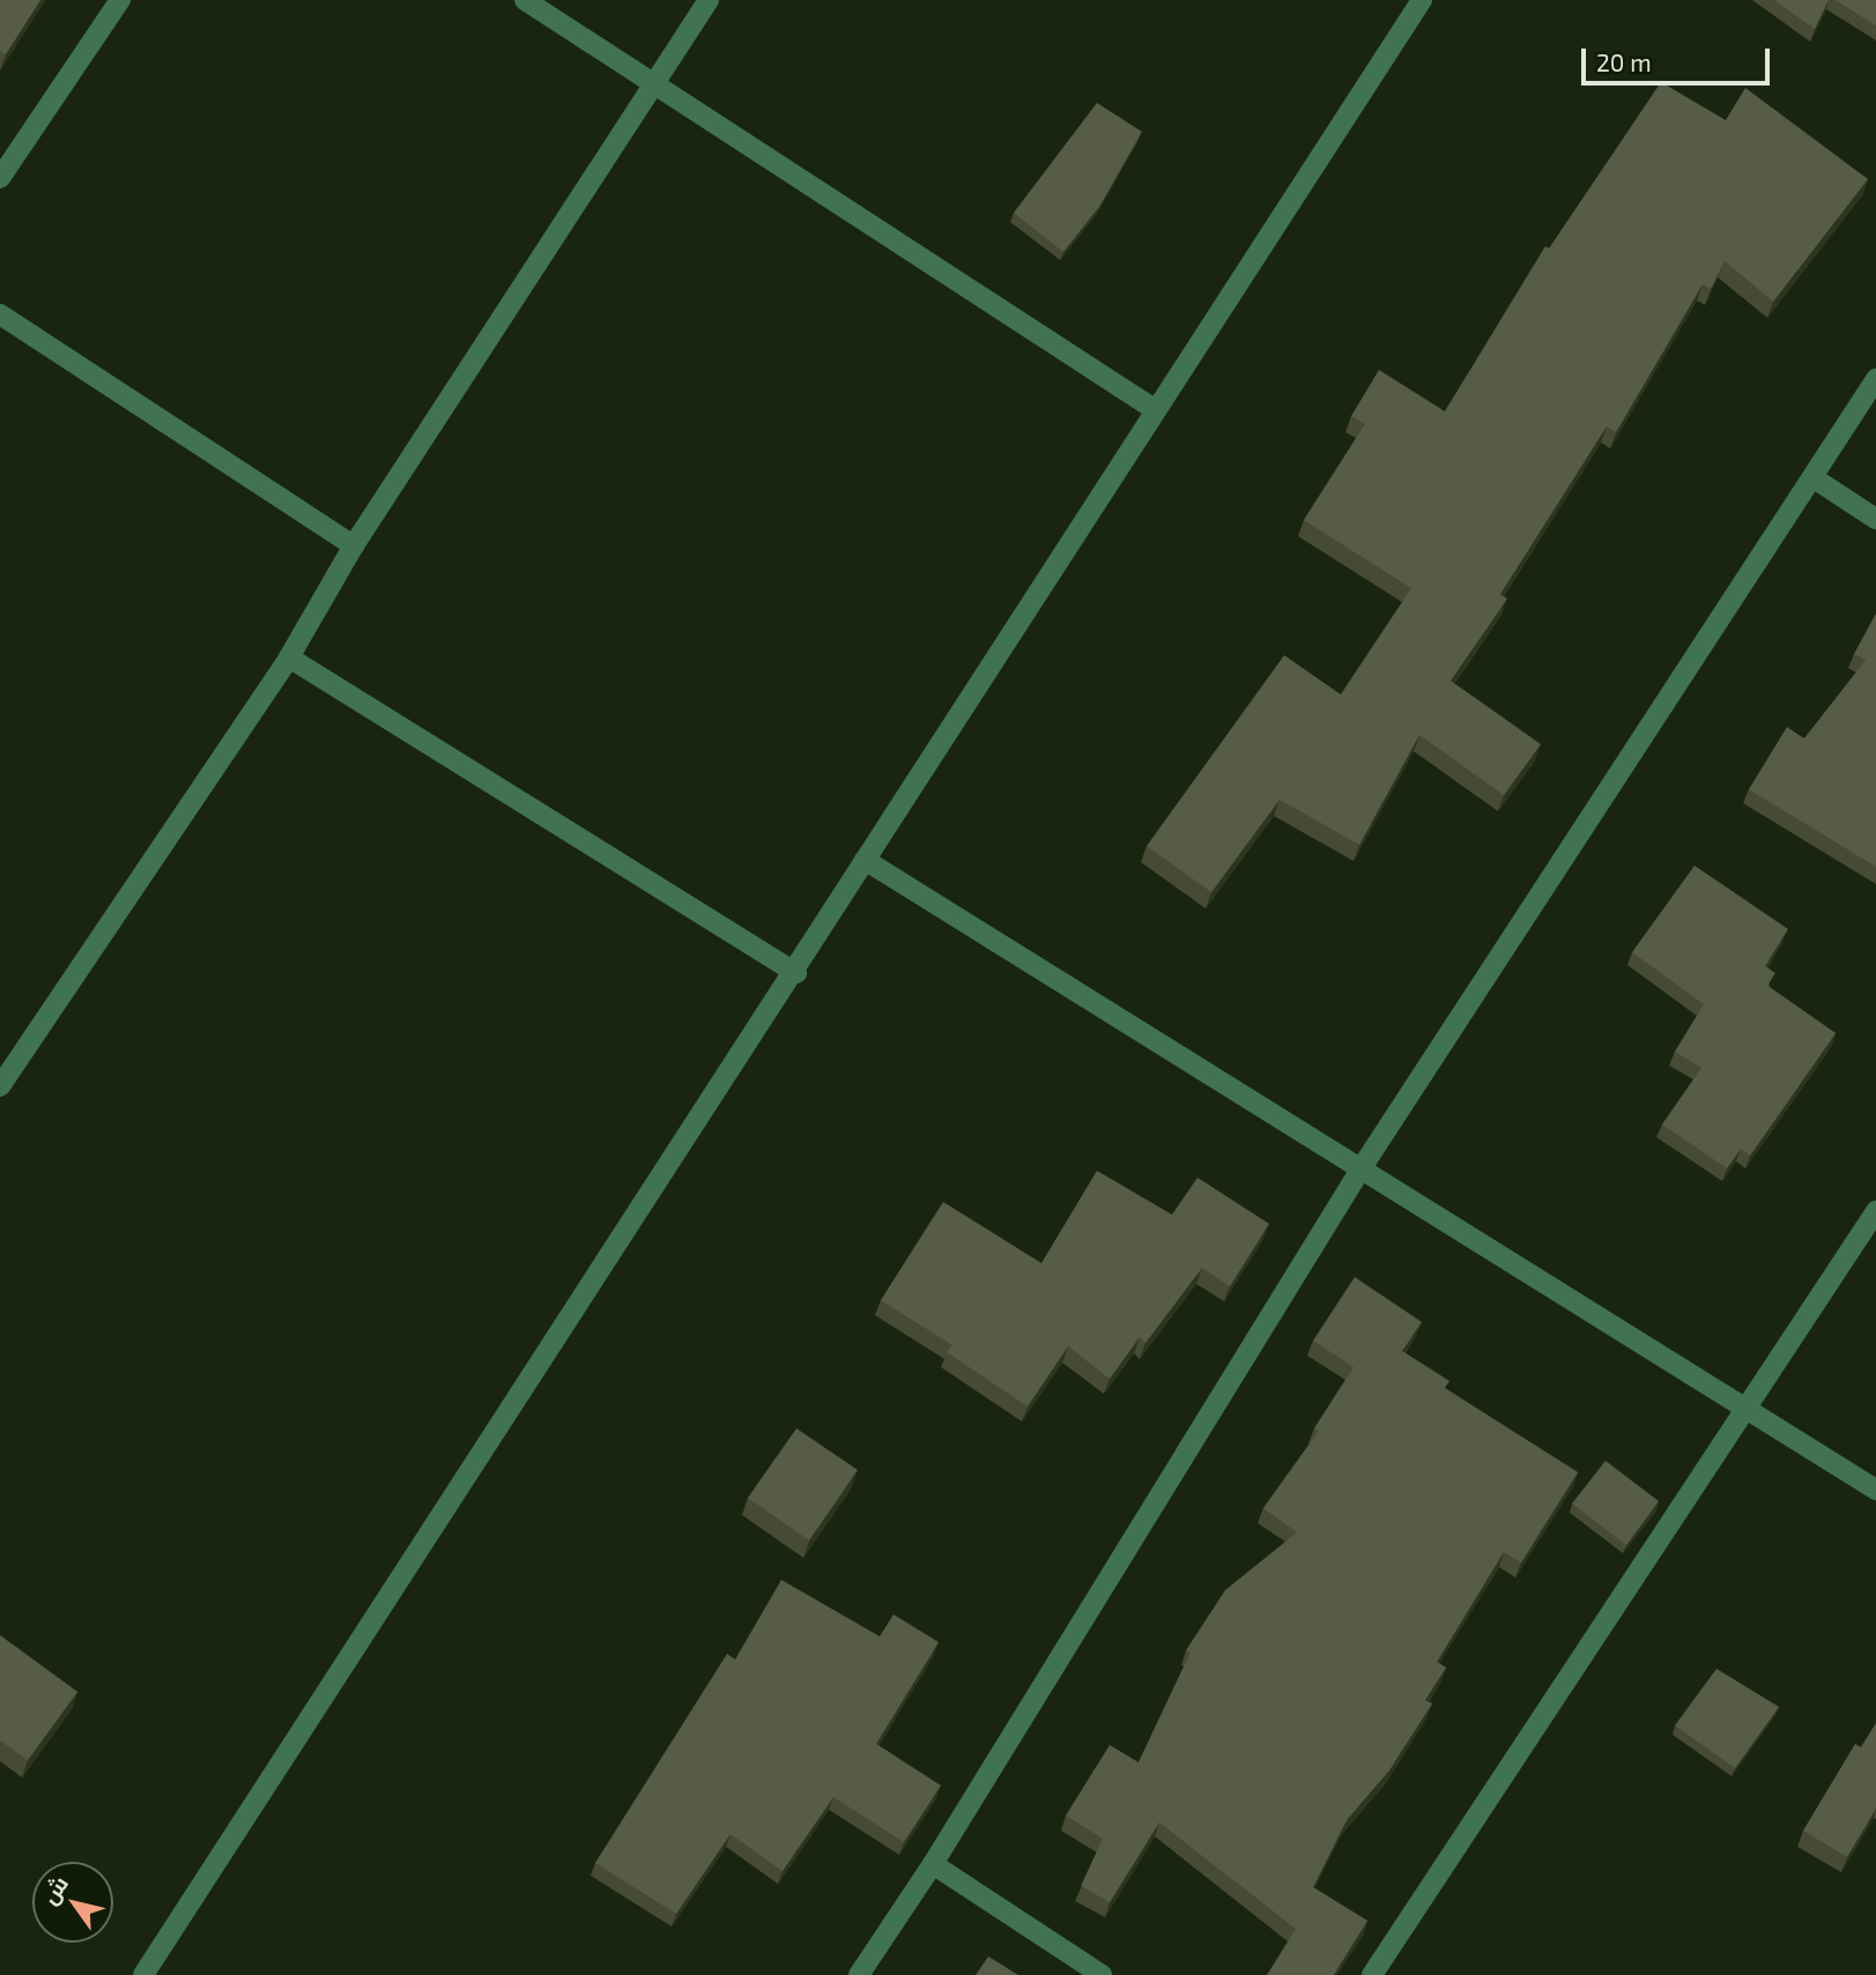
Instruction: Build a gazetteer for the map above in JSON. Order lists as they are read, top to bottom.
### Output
{
  "scale_bar": "20 m",
  "north": "top left"
}
